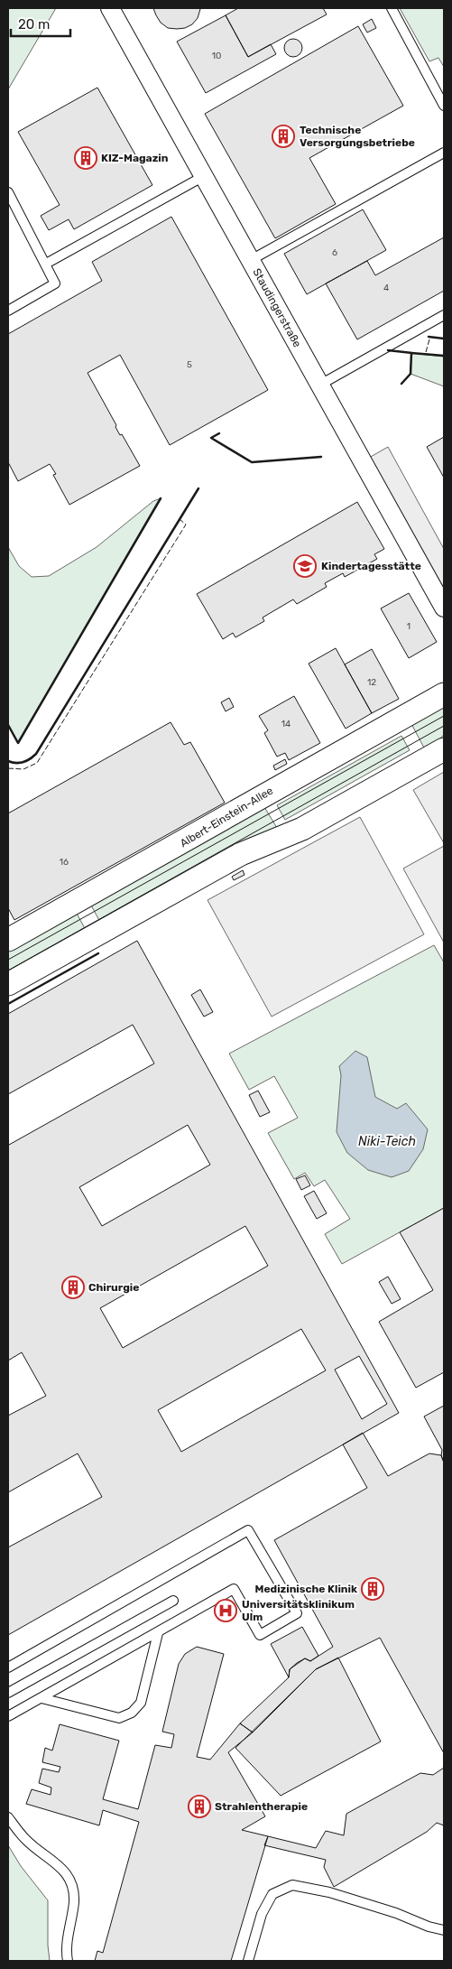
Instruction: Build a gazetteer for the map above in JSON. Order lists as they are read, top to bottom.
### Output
{
  "streets": {
    "street": ["Staudingerstraße", "Albert-Einstein-Allee"]
  },
  "water": ["Niki-Teich"],
  "places": {
    "building": [
      "Technische Versorgungsbetriebe",
      "KIZ-Magazin",
      "Chirurgie",
      "Medizinische Klinik",
      "Strahlentherapie"
    ],
    "school or university": ["Kindertagesstätte"],
    "hospital": ["Universitätsklinikum Ulm"]
  },
  "house_numbers": [
    "10",
    "6",
    "4",
    "5",
    "1",
    "12",
    "14",
    "16"
  ],
  "scale_bar": "20 m"
}
